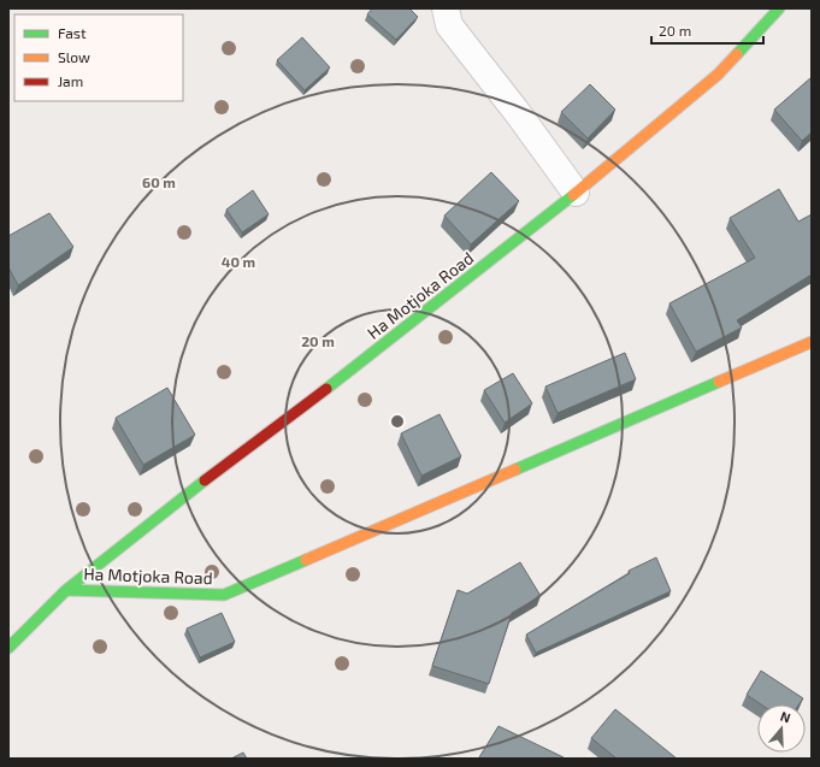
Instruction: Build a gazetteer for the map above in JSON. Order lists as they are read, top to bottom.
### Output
{
  "streets": {
    "street": ["Ha Motjoka Road"]
  },
  "legend": ["Fast", "Slow", "Jam"],
  "scale_bar": "20 m",
  "north": "top",
  "rings": ["60 m", "40 m", "20 m"]
}
